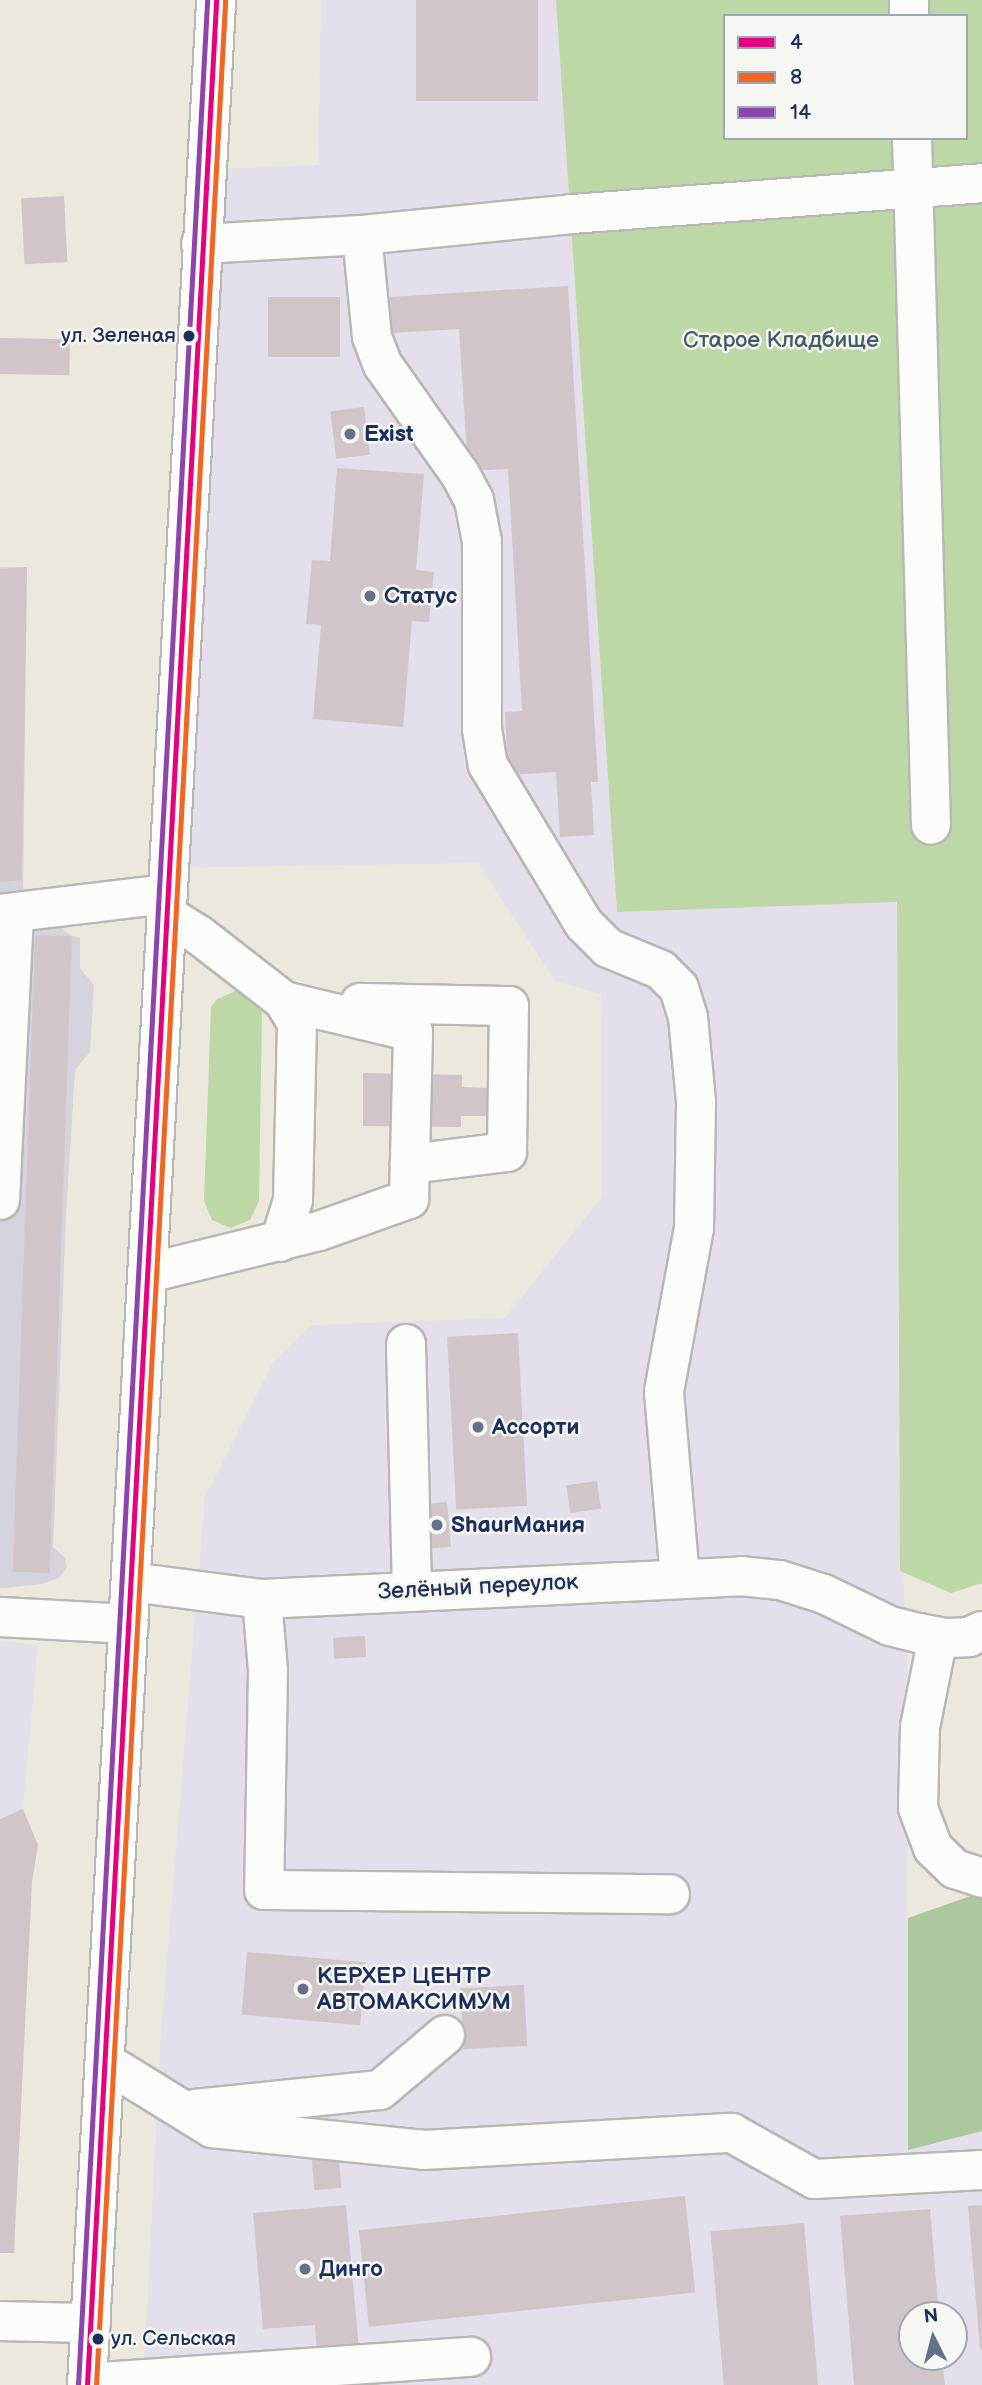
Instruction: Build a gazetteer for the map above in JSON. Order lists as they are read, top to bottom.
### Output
{
  "streets": {
    "main road": ["Зелёный переулок"]
  },
  "parks": ["Старое Кладбище"],
  "places": [
    "ул. Зеленая",
    "Exist",
    "Статус",
    "Ассорти",
    "ShaurМания",
    "КЕРХЕР ЦЕНТР АВТОМАКСИМУМ",
    "Динго",
    "ул. Сельская"
  ],
  "lines": ["transit line 4", "transit line 8", "transit line 14"],
  "legend": ["4", "8", "14"],
  "north": "top"
}
